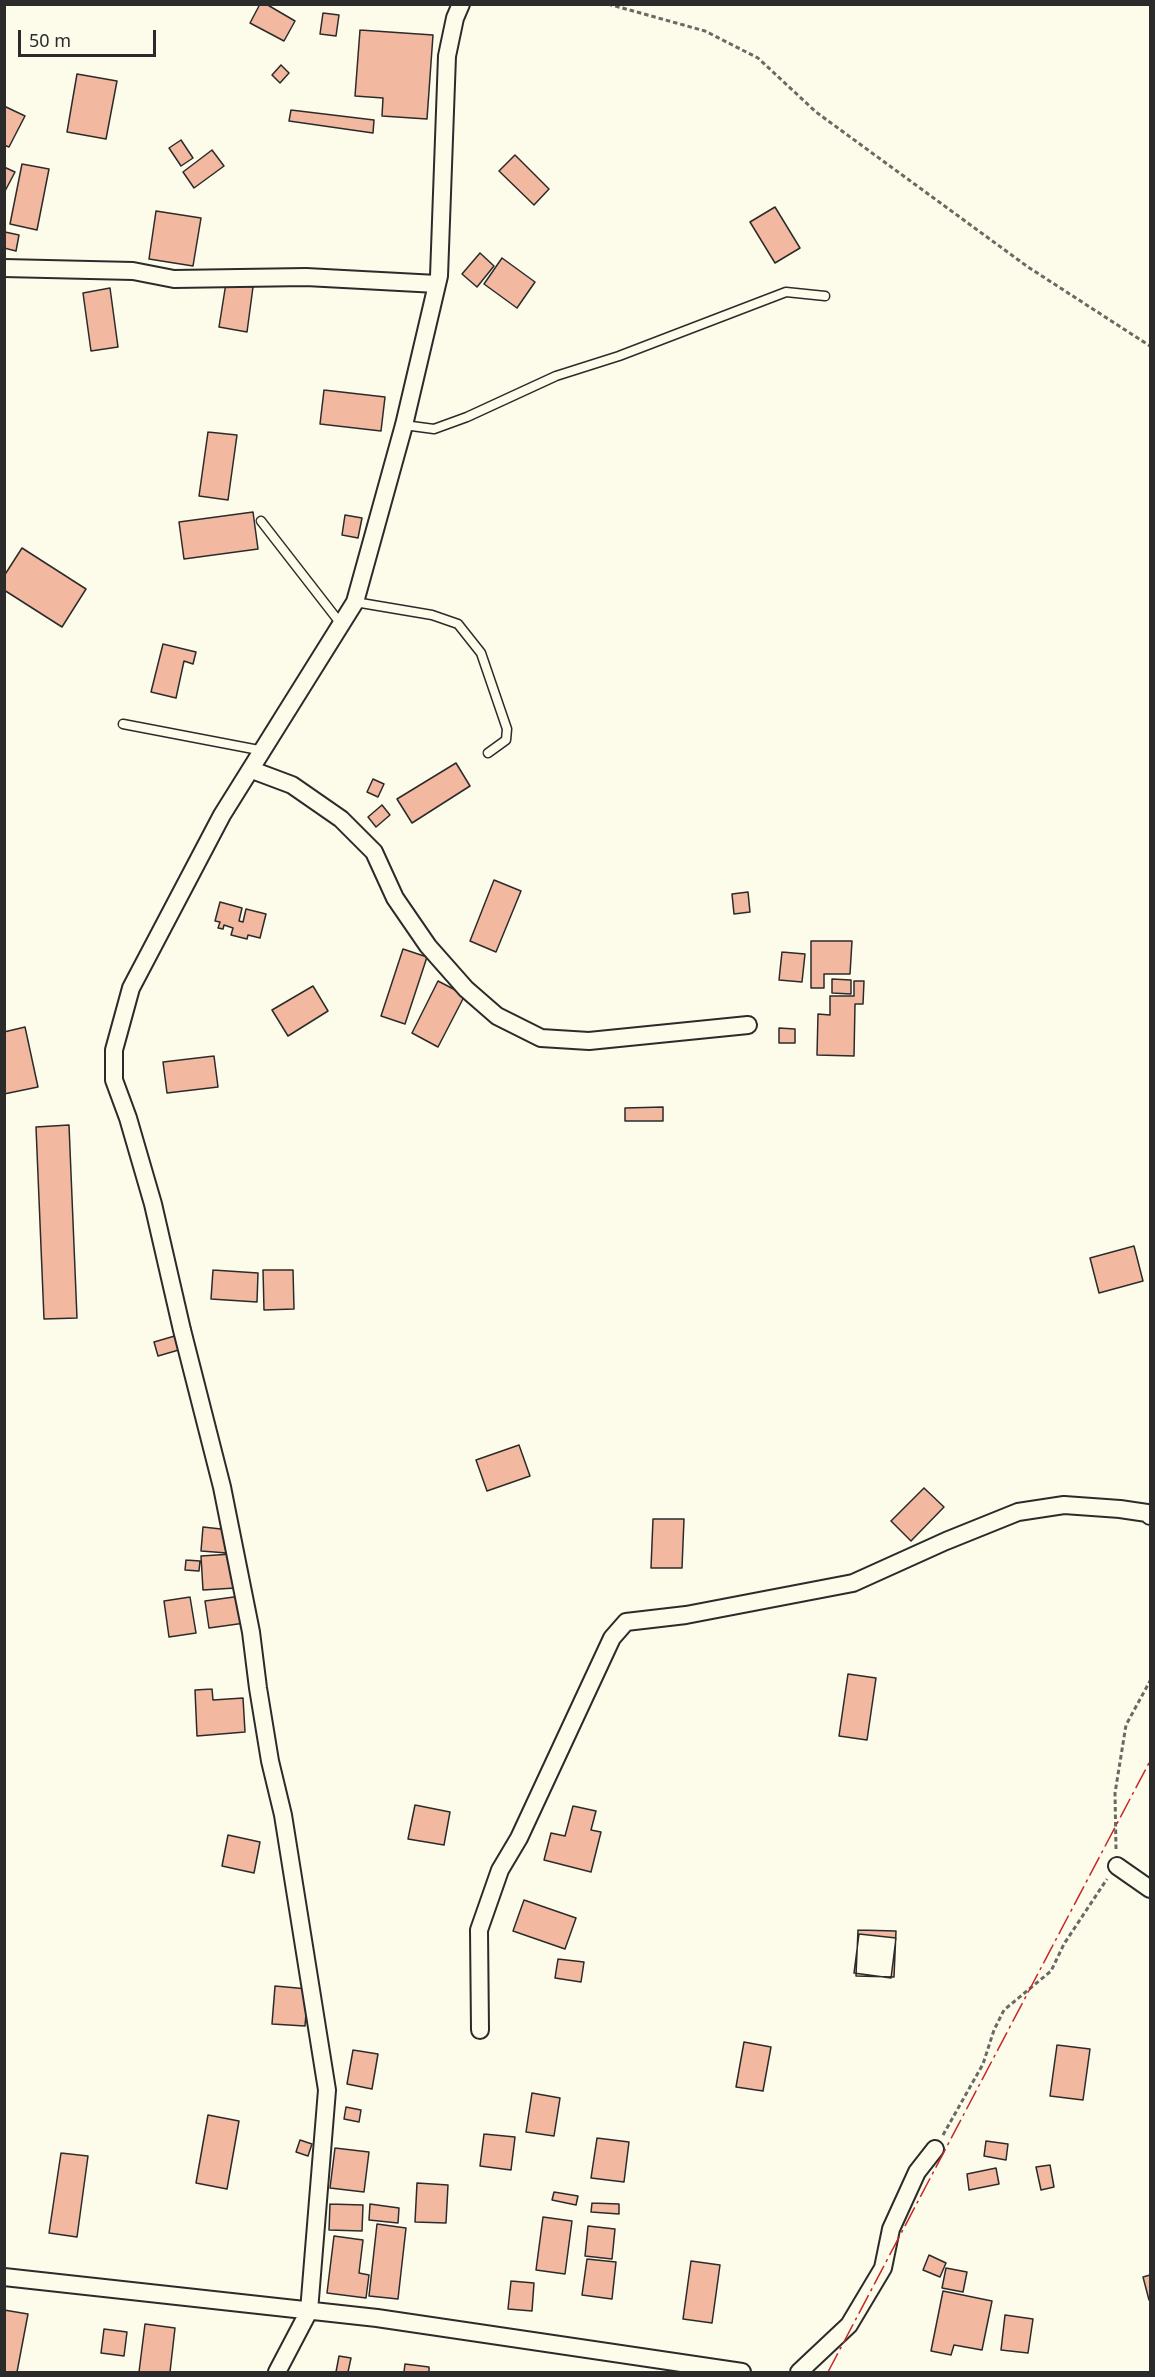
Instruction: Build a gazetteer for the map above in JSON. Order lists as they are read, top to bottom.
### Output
{
  "scale_bar": "50 m"
}
